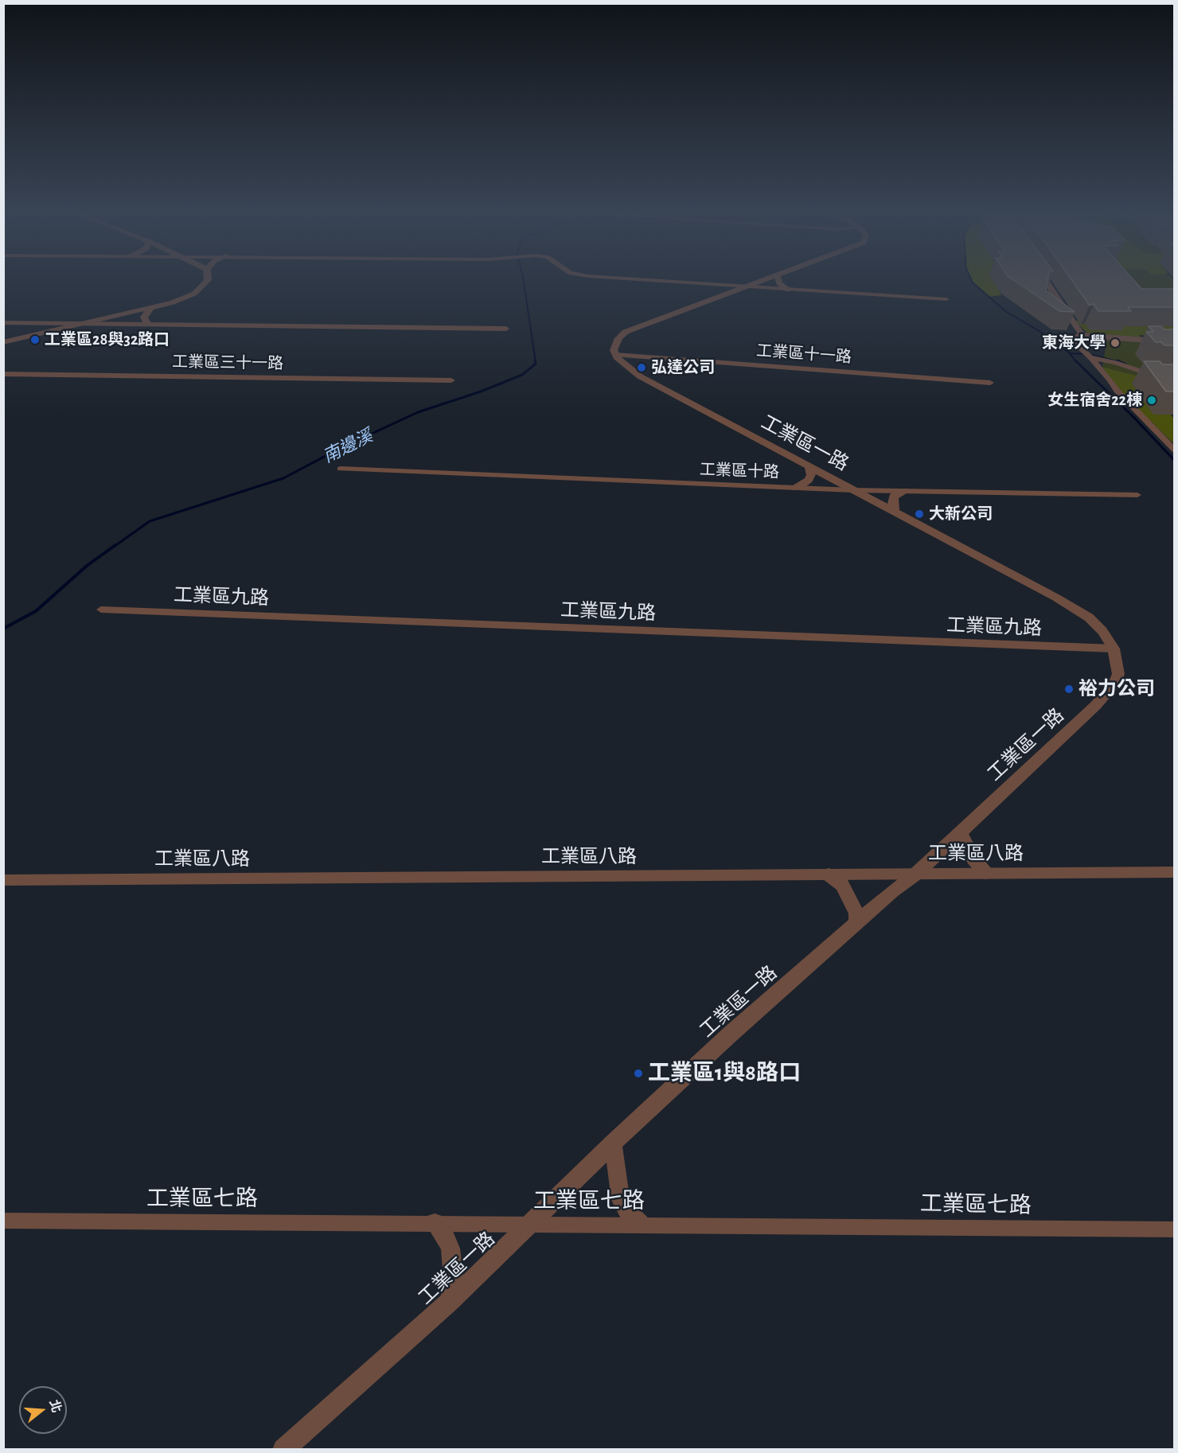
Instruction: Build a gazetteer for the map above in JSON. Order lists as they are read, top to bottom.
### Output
{
  "streets": {
    "street": [
      "工業區十一路",
      "工業區三十一路",
      "工業區一路",
      "工業區十路",
      "工業區九路",
      "工業區八路",
      "工業區七路"
    ]
  },
  "crossings": [
    ["工業區十一路", "工業區一路"],
    ["工業區一路", "工業區十路"],
    ["工業區一路", "工業區九路"],
    ["工業區一路", "工業區八路"],
    ["工業區一路", "工業區七路"]
  ],
  "water": ["南邊溪"],
  "places": [
    "工業區28與32路口",
    "東海大學",
    "弘達公司",
    "女生宿舍22棟",
    "大新公司",
    "裕力公司",
    "工業區1與8路口"
  ],
  "north": "right"
}
